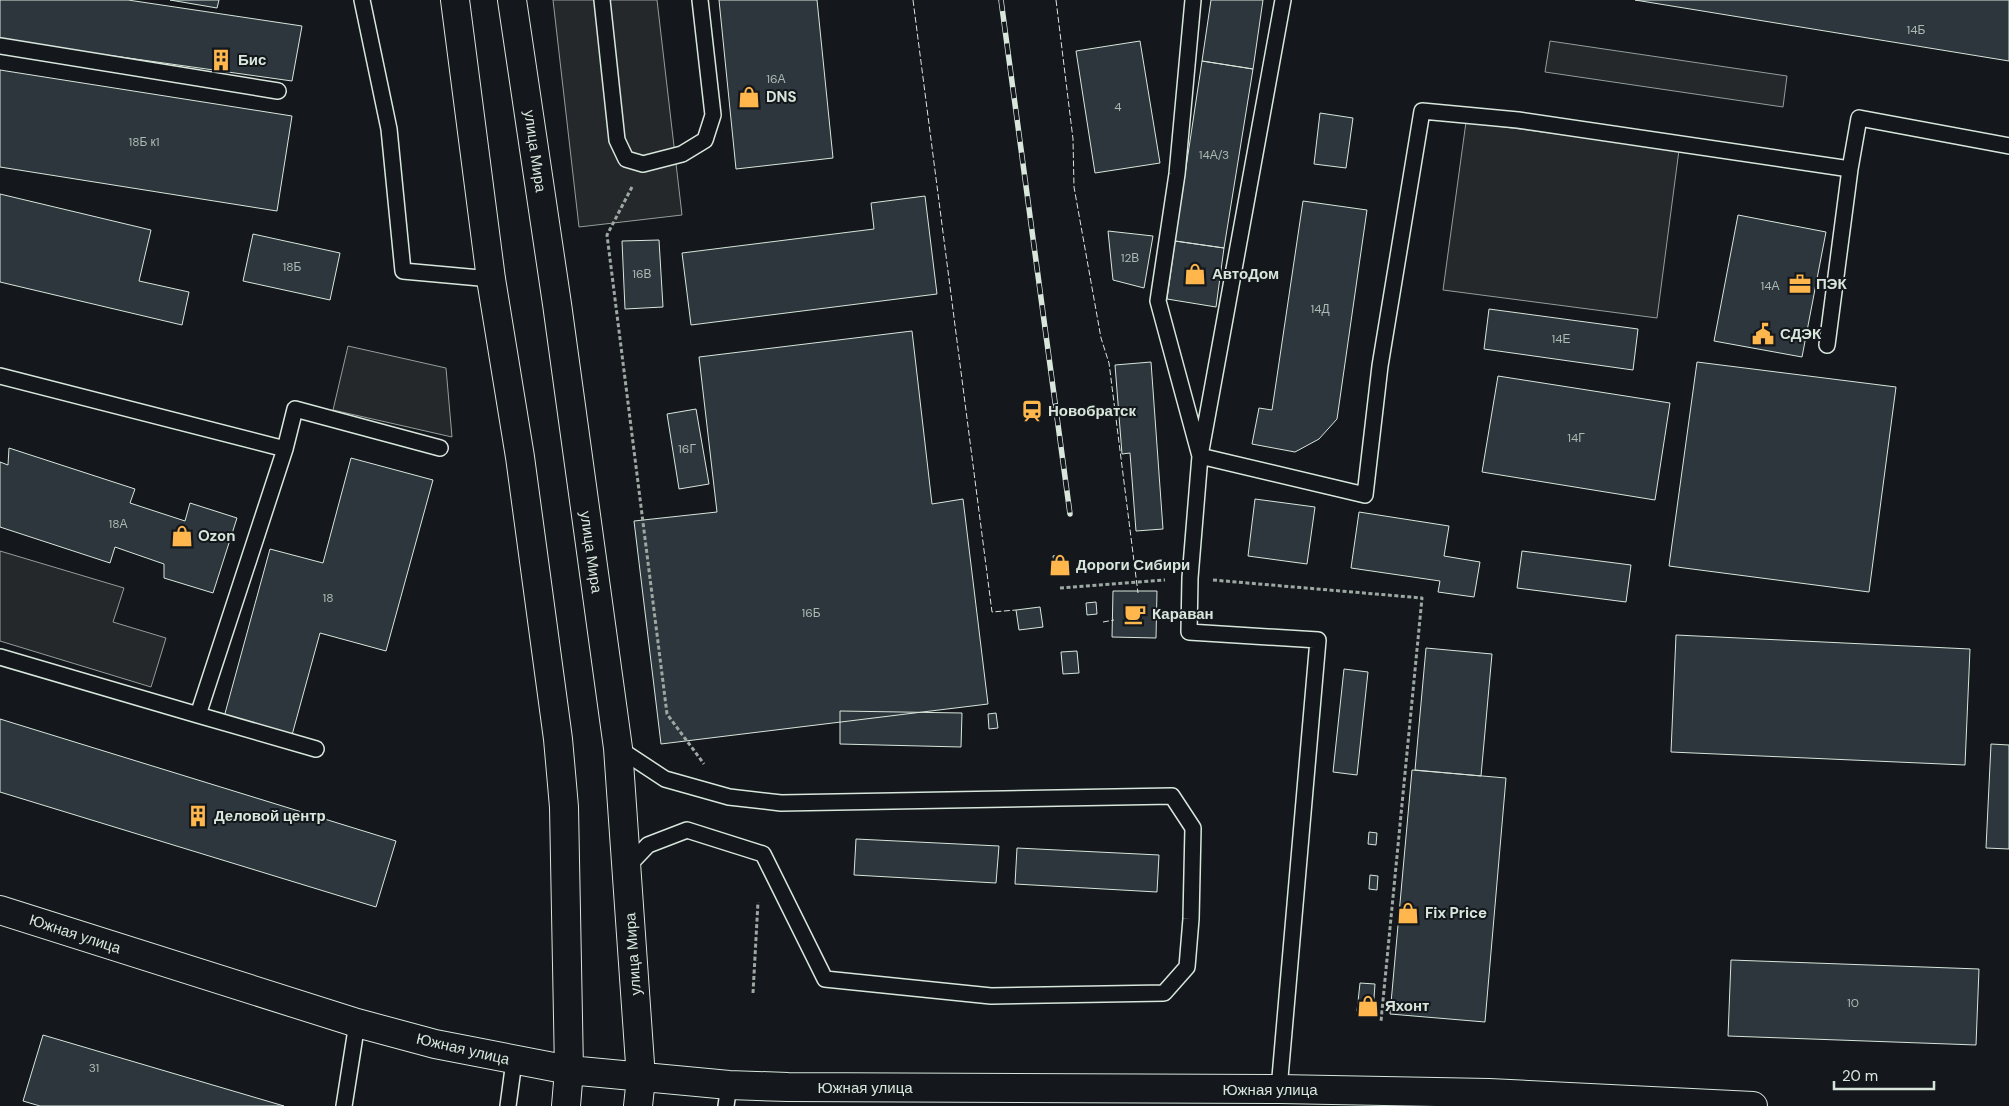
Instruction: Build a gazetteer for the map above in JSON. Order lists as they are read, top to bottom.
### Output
{
  "streets": {
    "street": ["улица Мира", "Южная улица"]
  },
  "crossings": [
    ["улица Мира", "Южная улица"]
  ],
  "places": {
    "building": ["Бис", "Деловой центр"],
    "shop": [
      "DNS",
      "АвтоДом",
      "Ozon",
      "Дороги Сибири",
      "Fix Price",
      "Яхонт"
    ],
    "office": ["ПЭК"],
    "public building": ["СДЭК"],
    "station": ["Новобратск"],
    "cafe": ["Караван"]
  },
  "house_numbers": [
    "14Б",
    "16А",
    "4",
    "18Б к1",
    "14А/3",
    "12В",
    "18Б",
    "16В",
    "14А",
    "14Д",
    "14Е",
    "14Г",
    "16Г",
    "18А",
    "18",
    "16Б",
    "10",
    "31"
  ],
  "scale_bar": "20 m"
}
